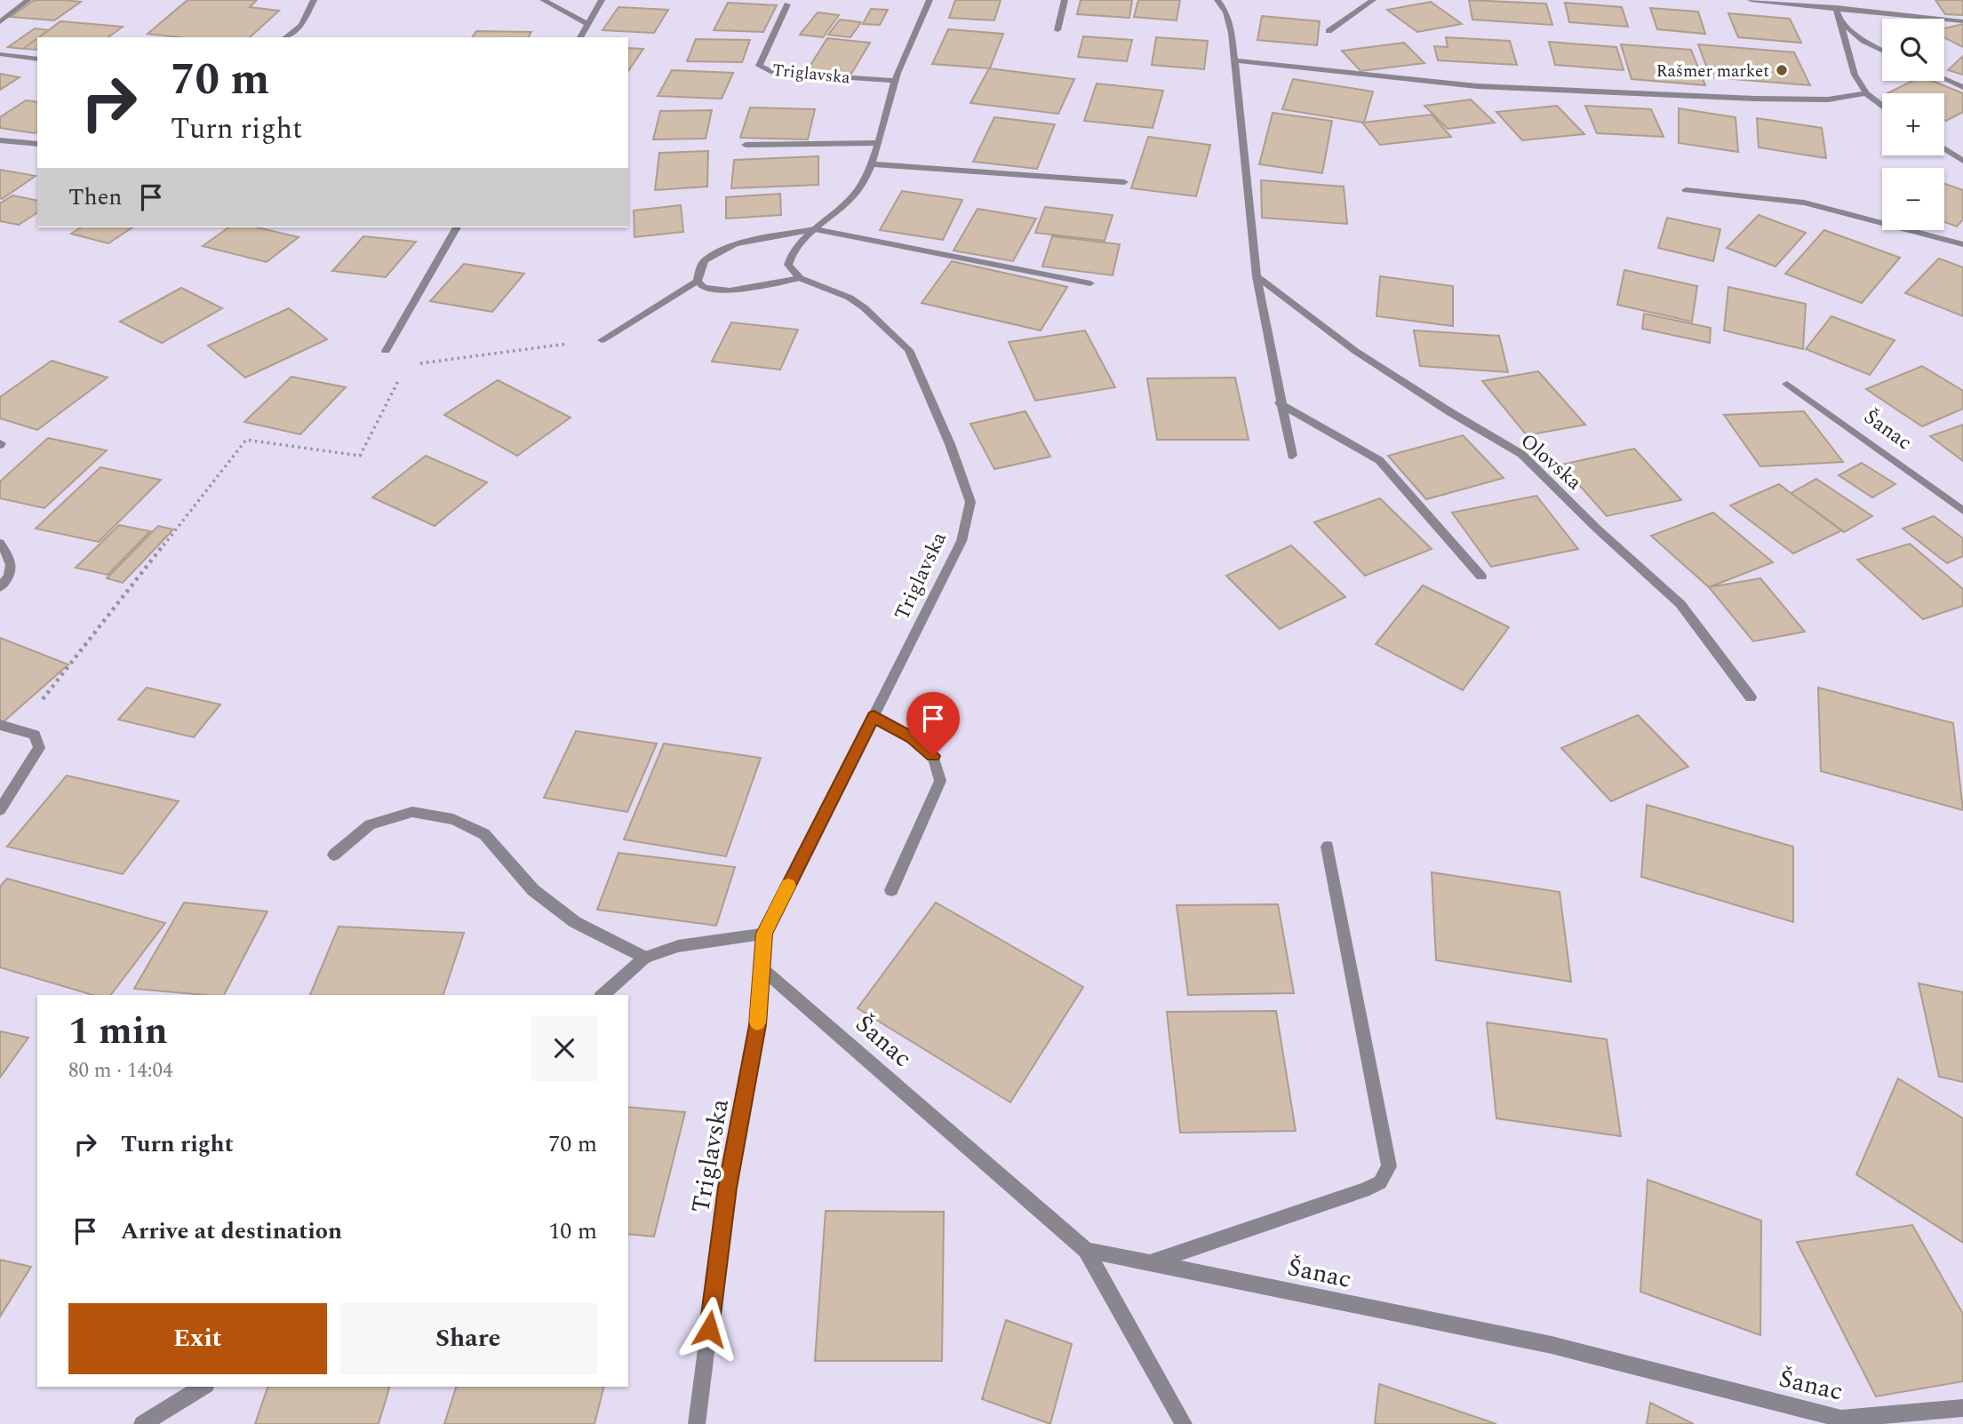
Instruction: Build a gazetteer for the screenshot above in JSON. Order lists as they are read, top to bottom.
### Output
{
  "streets": {
    "street": ["Triglavska", "Šanac", "Olovska"]
  },
  "crossings": [
    ["Triglavska", "Šanac"]
  ],
  "places": ["Rašmer market"],
  "page": {
    "map_buttons": ["+", "−"],
    "turn": ["70 m", "Turn right"],
    "then": "Then",
    "heading": ["1 min", "80 m · 14:04"],
    "list": [
      {
        "name": "Turn right",
        "value": "70 m"
      },
      {
        "name": "Arrive at destination",
        "value": "10 m"
      }
    ],
    "buttons": ["Exit", "Share"]
  }
}
